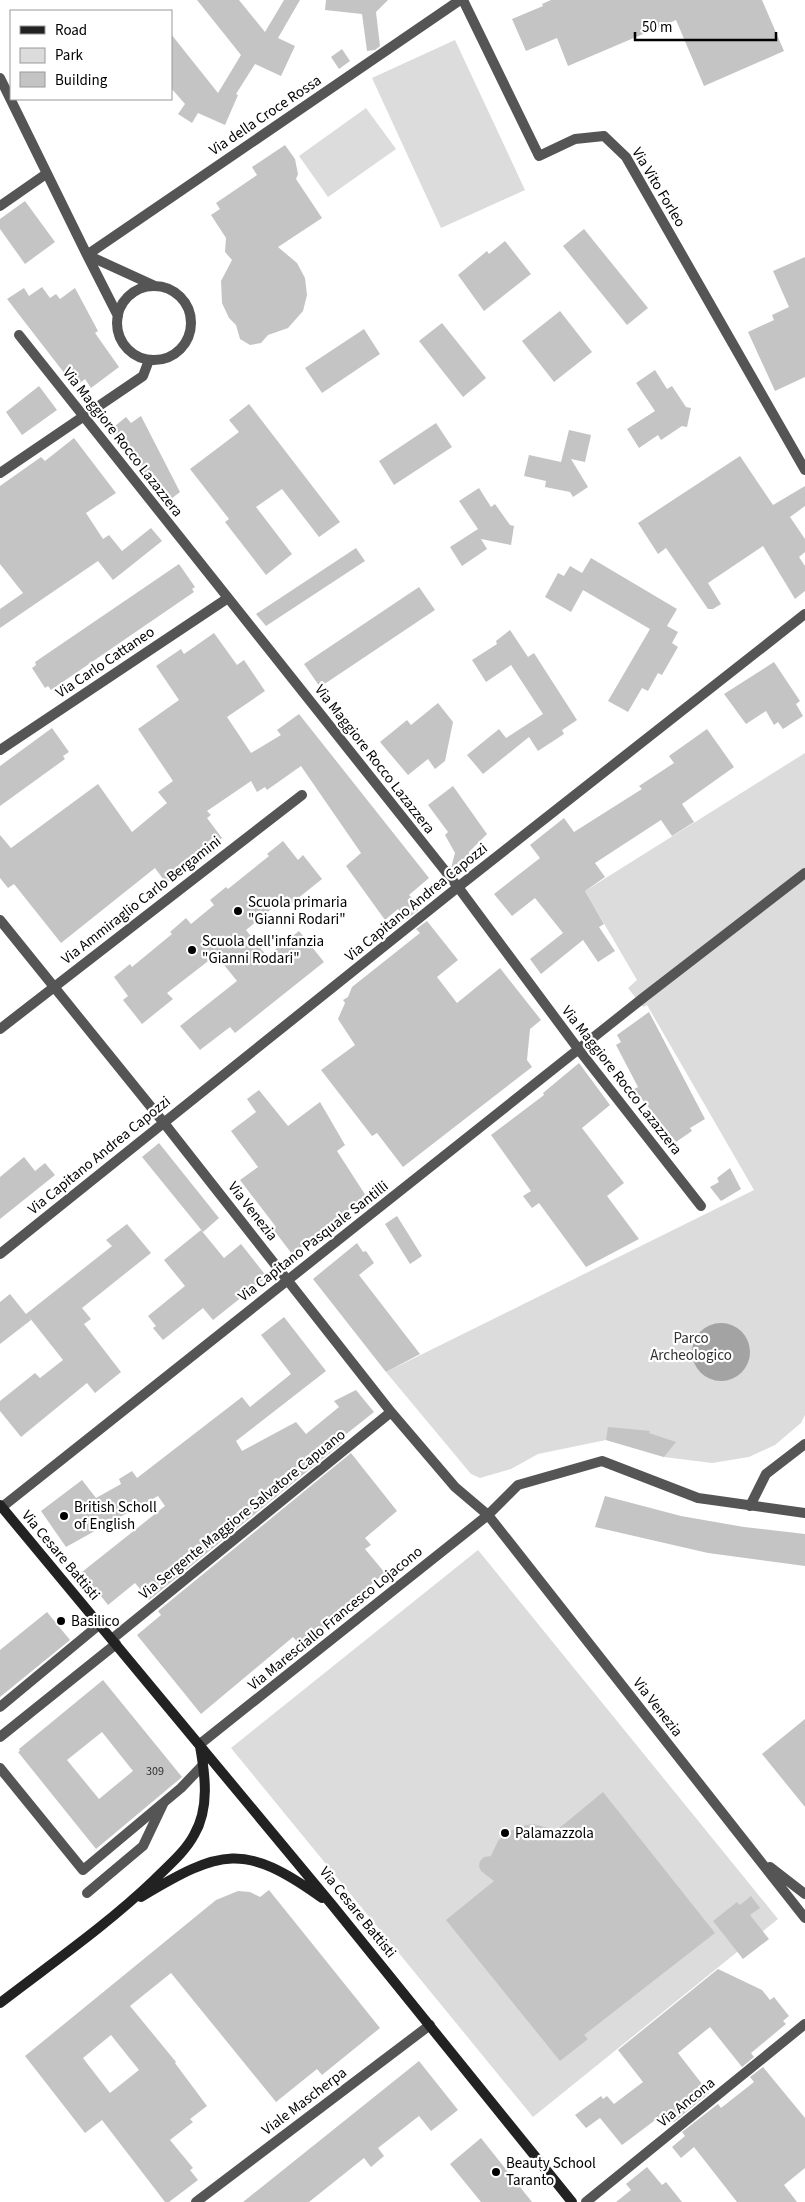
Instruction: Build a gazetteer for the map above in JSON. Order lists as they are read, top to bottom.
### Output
{
  "streets": {
    "main road": ["Via Cesare Battisti"],
    "street": [
      "Via della Croce Rossa",
      "Via Vito Forleo",
      "Via Maggiore Rocco Lazazzera",
      "Via Carlo Cattaneo",
      "Via Ammiraglio Carlo Bergamini",
      "Via Capitano Andrea Capozzi",
      "Via Venezia",
      "Via Capitano Pasquale Santilli",
      "Via Sergente Maggiore Salvatore Capuano",
      "Via Maresciallo Francesco Lojacono",
      "Viale Mascherpa",
      "Via Ancona"
    ]
  },
  "crossings": [
    ["Via della Croce Rossa", "Via Vito Forleo"],
    ["Via Maggiore Rocco Lazazzera", "Via Carlo Cattaneo"],
    ["Via Maggiore Rocco Lazazzera", "Via Capitano Andrea Capozzi"],
    ["Via Maggiore Rocco Lazazzera", "Via Capitano Pasquale Santilli"],
    ["Via Ammiraglio Carlo Bergamini", "Via Venezia"],
    ["Via Capitano Andrea Capozzi", "Via Venezia"],
    ["Via Venezia", "Via Capitano Pasquale Santilli"],
    ["Via Venezia", "Via Sergente Maggiore Salvatore Capuano"],
    ["Via Venezia", "Via Maresciallo Francesco Lojacono"],
    ["Via Capitano Pasquale Santilli", "Via Cesare Battisti"],
    ["Via Sergente Maggiore Salvatore Capuano", "Via Cesare Battisti"],
    ["Via Cesare Battisti", "Via Maresciallo Francesco Lojacono"],
    ["Via Cesare Battisti", "Viale Mascherpa"]
  ],
  "parks": ["Parco Archeologico"],
  "places": [
    "Scuola primaria \"Gianni Rodari\"",
    "Scuola dell'infanzia \"Gianni Rodari\"",
    "British Scholl of English",
    "Basilico",
    "Palamazzola",
    "Beauty School Taranto"
  ],
  "house_numbers": ["309"],
  "legend": ["Road", "Park", "Building"],
  "scale_bar": "50 m"
}
